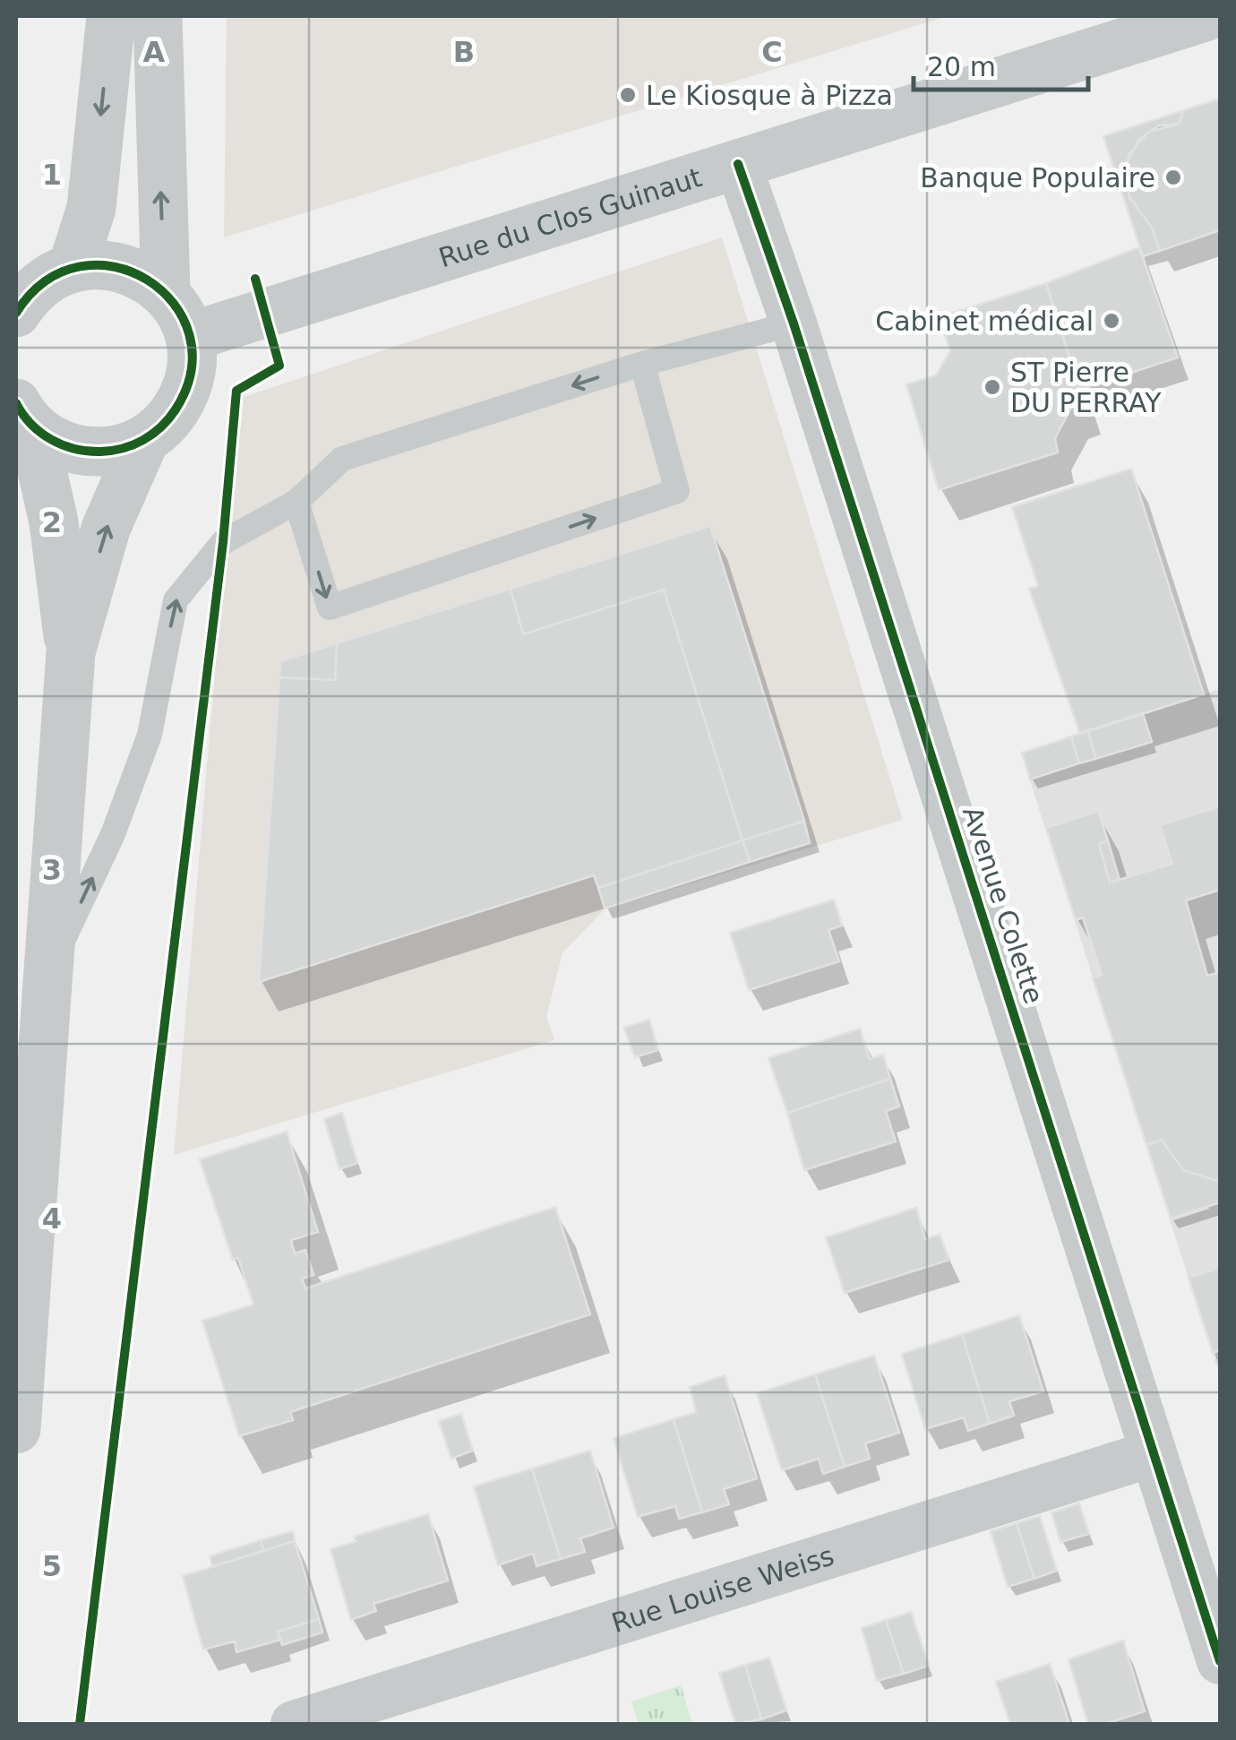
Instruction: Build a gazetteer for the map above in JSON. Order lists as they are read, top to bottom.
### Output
{
  "streets": {
    "street": ["Rue du Clos Guinaut", "Avenue Colette", "Rue Louise Weiss"]
  },
  "crossings": [
    ["Rue du Clos Guinaut", "Avenue Colette"],
    ["Avenue Colette", "Rue Louise Weiss"]
  ],
  "places": [
    "Le Kiosque à Pizza",
    "Banque Populaire",
    "Cabinet médical",
    "ST Pierre DU PERRAY"
  ],
  "scale_bar": "20 m",
  "grid": {
    "columns": ["A", "B", "C"],
    "rows": [
      "1",
      "2",
      "3",
      "4",
      "5"
    ]
  }
}
